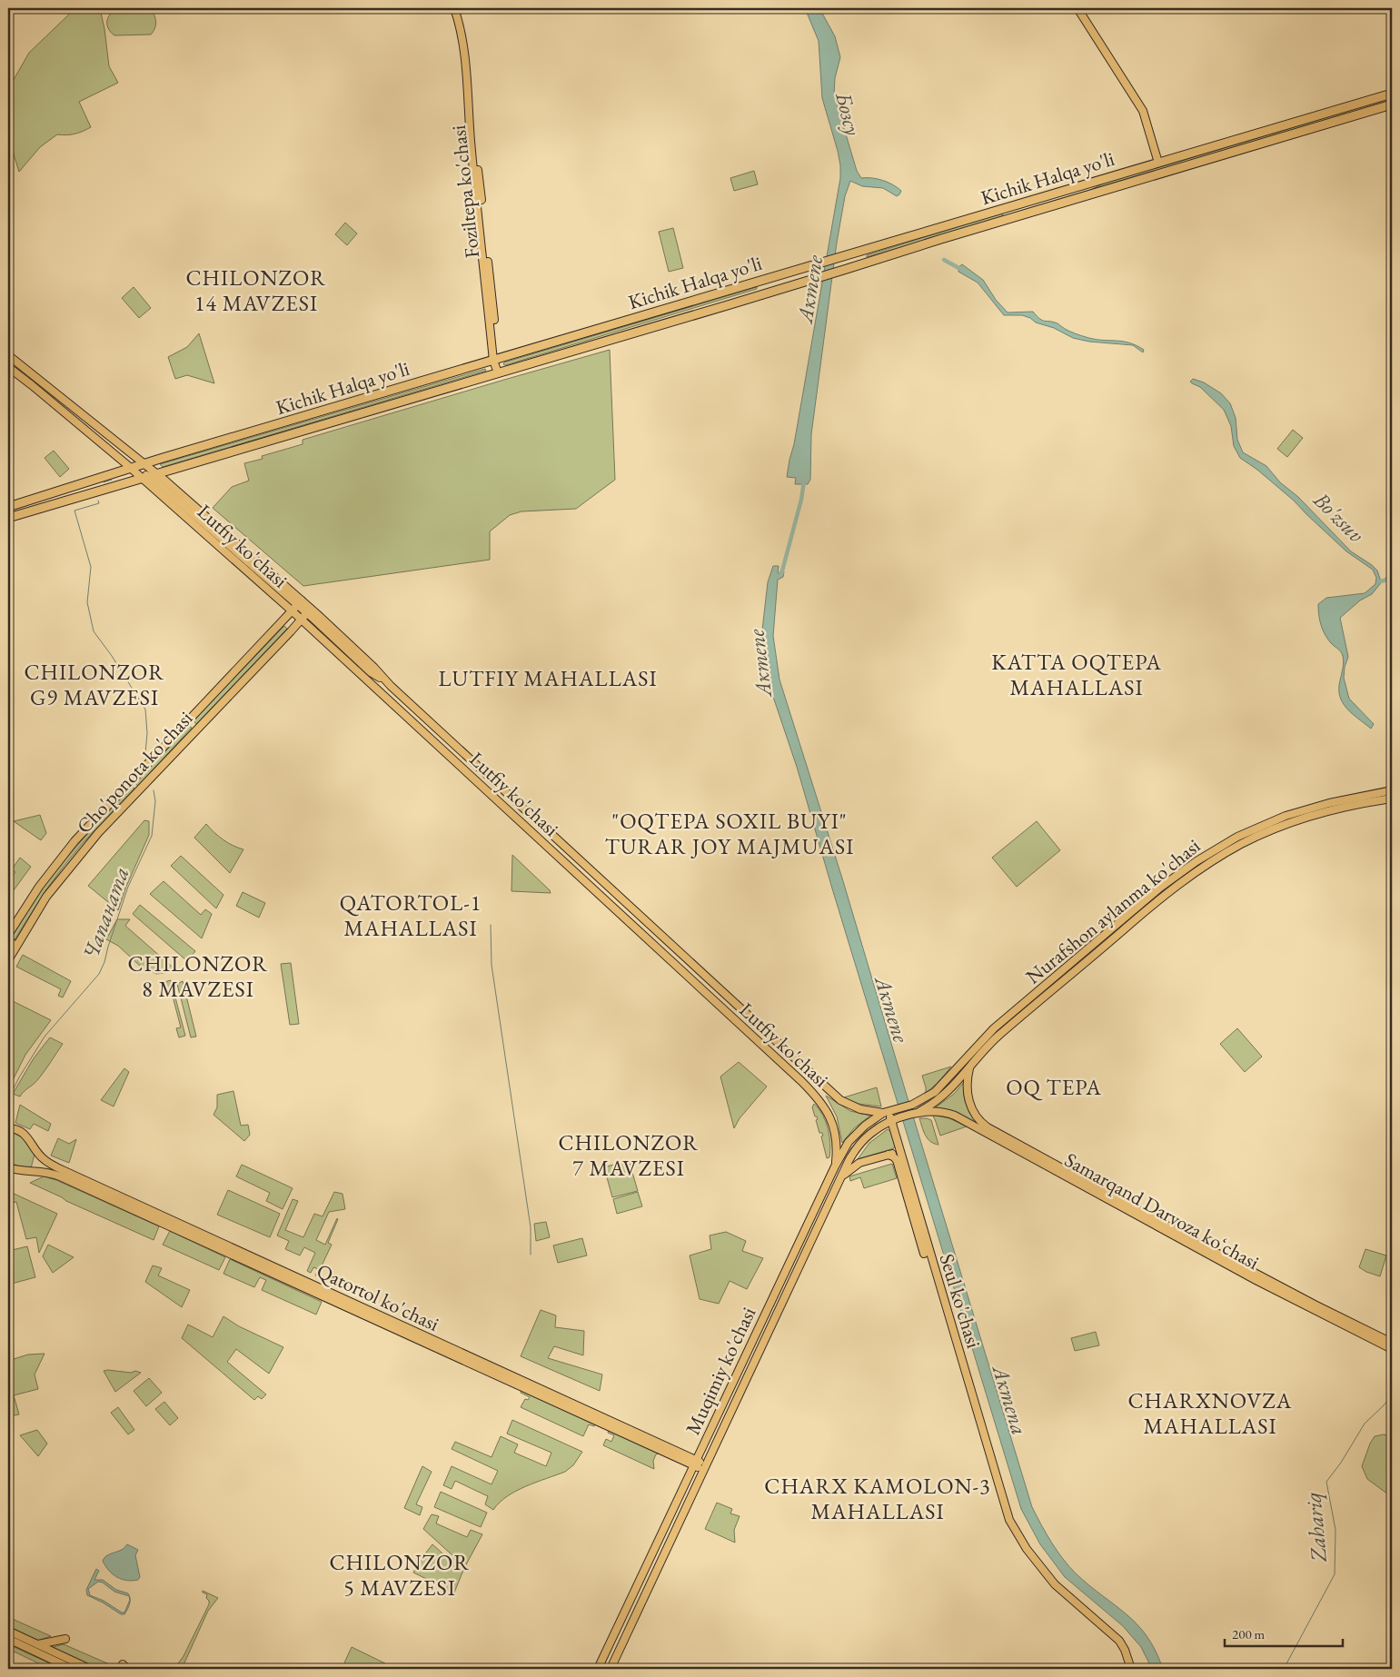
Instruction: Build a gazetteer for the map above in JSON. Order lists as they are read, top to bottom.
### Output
{
  "streets": {
    "highway": ["Kichik Halqa yo'li"],
    "main road": [
      "Foziltepa ko'chasi",
      "Lutfiy ko'chasi",
      "Cho'ponota ko'chasi",
      "Nurafshon aylanma ko'chasi",
      "Samarqand Darvoza koʻchasi",
      "Qatortol ko'chasi",
      "Seul ko'chasi",
      "Muqimiy ko'chasi"
    ]
  },
  "crossings": [
    ["Kichik Halqa yo'li", "Foziltepa ko'chasi"],
    ["Kichik Halqa yo'li", "Lutfiy ko'chasi"],
    ["Lutfiy ko'chasi", "Cho'ponota ko'chasi"],
    ["Lutfiy ko'chasi", "Seul ko'chasi"],
    ["Lutfiy ko'chasi", "Muqimiy ko'chasi"],
    ["Nurafshon aylanma ko'chasi", "Samarqand Darvoza koʻchasi"],
    ["Nurafshon aylanma ko'chasi", "Muqimiy ko'chasi"],
    ["Samarqand Darvoza koʻchasi", "Muqimiy ko'chasi"],
    ["Qatortol ko'chasi", "Muqimiy ko'chasi"],
    ["Seul ko'chasi", "Muqimiy ko'chasi"]
  ],
  "districts": [
    "CHILONZOR 14 MAVZESI",
    "KATTA OQTEPA MAHALLASI",
    "CHILONZOR G9 MAVZESI",
    "LUTFIY MAHALLASI",
    "\"OQTEPA SOXIL BUYI\" TURAR JOY MAJMUASI",
    "QATORTOL-1 MAHALLASI",
    "CHILONZOR 8 MAVZESI",
    "OQ TEPA",
    "CHILONZOR 7 MAVZESI",
    "CHARXNOVZA MAHALLASI",
    "CHARX KAMOLON-3 MAHALLASI",
    "CHILONZOR 5 MAVZESI"
  ],
  "water": [
    "Бозсу",
    "Актепе",
    "Bo'zsuv",
    "Чапаната",
    "Актепа",
    "Zahariq"
  ],
  "scale_bar": "200 m"
}
